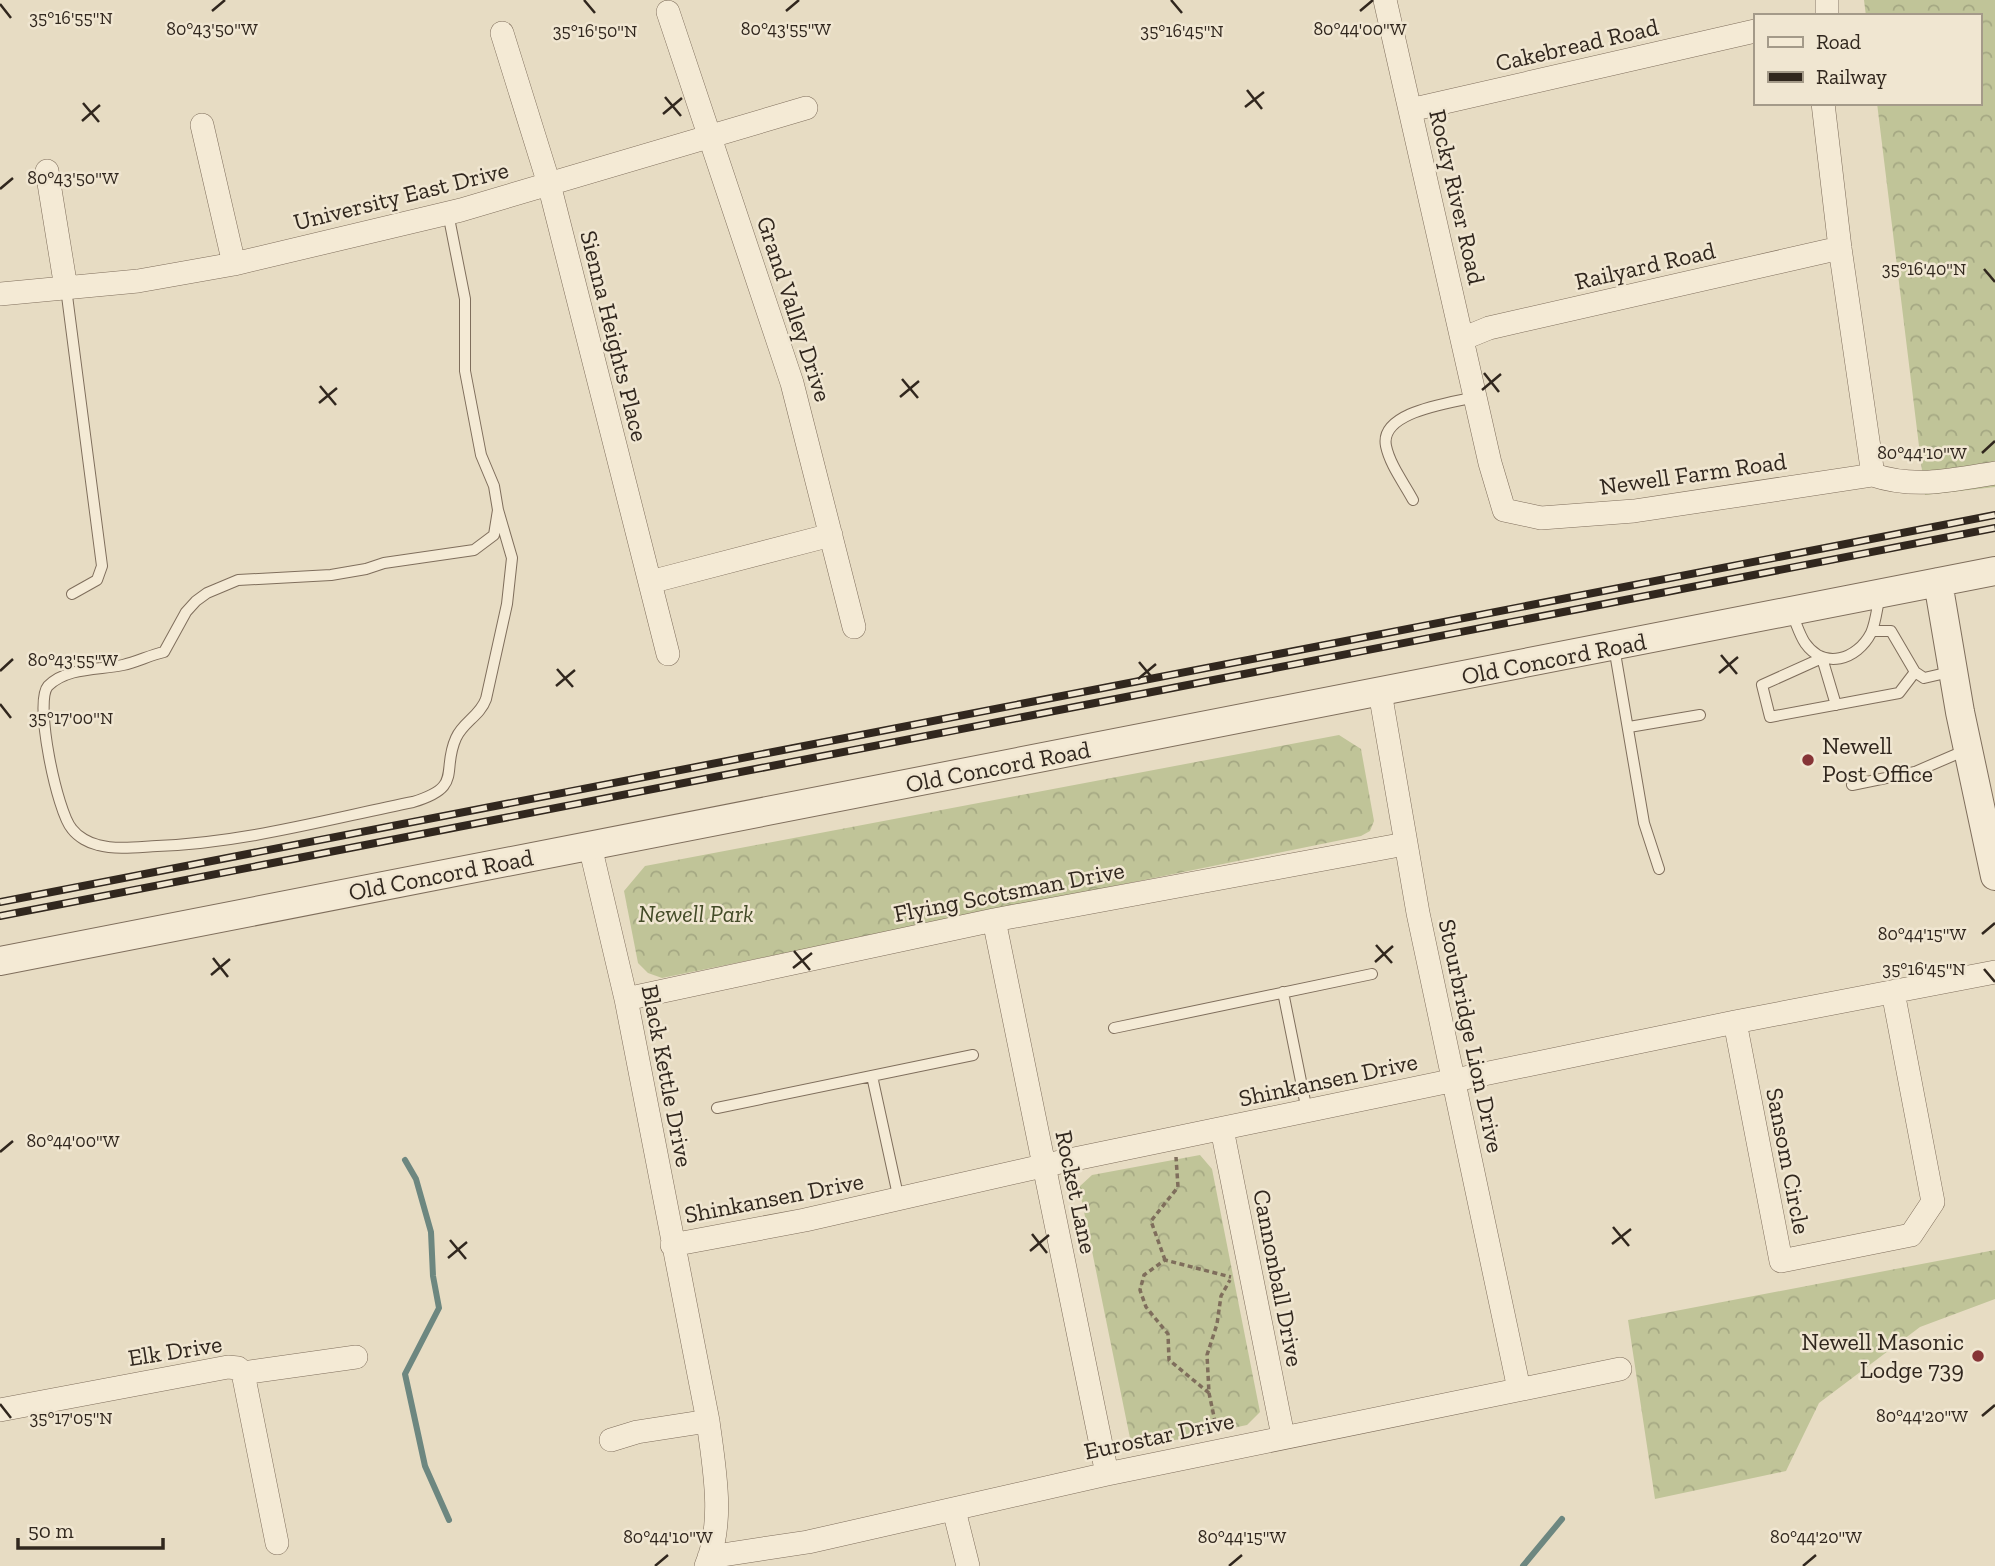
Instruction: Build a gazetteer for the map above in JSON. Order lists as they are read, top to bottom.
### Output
{
  "streets": {
    "street": [
      "Cakebread Road",
      "University East Drive",
      "Rocky River Road",
      "Railyard Road",
      "Grand Valley Drive",
      "Sienna Heights Place",
      "Newell Farm Road",
      "Old Concord Road",
      "Flying Scotsman Drive",
      "Stourbridge Lion Drive",
      "Black Kettle Drive",
      "Shinkansen Drive",
      "Sansom Circle",
      "Rocket Lane",
      "Cannonball Drive",
      "Elk Drive",
      "Eurostar Drive"
    ]
  },
  "crossings": [
    ["Cakebread Road", "Rocky River Road"],
    ["University East Drive", "Grand Valley Drive"],
    ["University East Drive", "Sienna Heights Place"],
    ["Rocky River Road", "Railyard Road"],
    ["Rocky River Road", "Newell Farm Road"],
    ["Old Concord Road", "Stourbridge Lion Drive"],
    ["Old Concord Road", "Black Kettle Drive"],
    ["Flying Scotsman Drive", "Stourbridge Lion Drive"],
    ["Flying Scotsman Drive", "Black Kettle Drive"],
    ["Flying Scotsman Drive", "Rocket Lane"],
    ["Stourbridge Lion Drive", "Shinkansen Drive"],
    ["Stourbridge Lion Drive", "Eurostar Drive"],
    ["Black Kettle Drive", "Shinkansen Drive"],
    ["Black Kettle Drive", "Eurostar Drive"],
    ["Shinkansen Drive", "Sansom Circle"],
    ["Shinkansen Drive", "Rocket Lane"],
    ["Shinkansen Drive", "Cannonball Drive"],
    ["Rocket Lane", "Eurostar Drive"],
    ["Cannonball Drive", "Eurostar Drive"]
  ],
  "parks": ["Newell Park"],
  "places": ["Newell Post Office", "Newell Masonic Lodge 739"],
  "legend": ["Road", "Railway"],
  "scale_bar": "50 m",
  "coordinates": [
    "35°16'55\"N",
    "80°44'00\"W",
    "80°43'50\"W",
    "80°43'55\"W",
    "35°16'50\"N",
    "35°16'45\"N",
    "35°16'40\"N",
    "80°44'10\"W",
    "35°17'00\"N",
    "80°44'15\"W",
    "80°44'20\"W",
    "35°17'05\"N"
  ]
}
